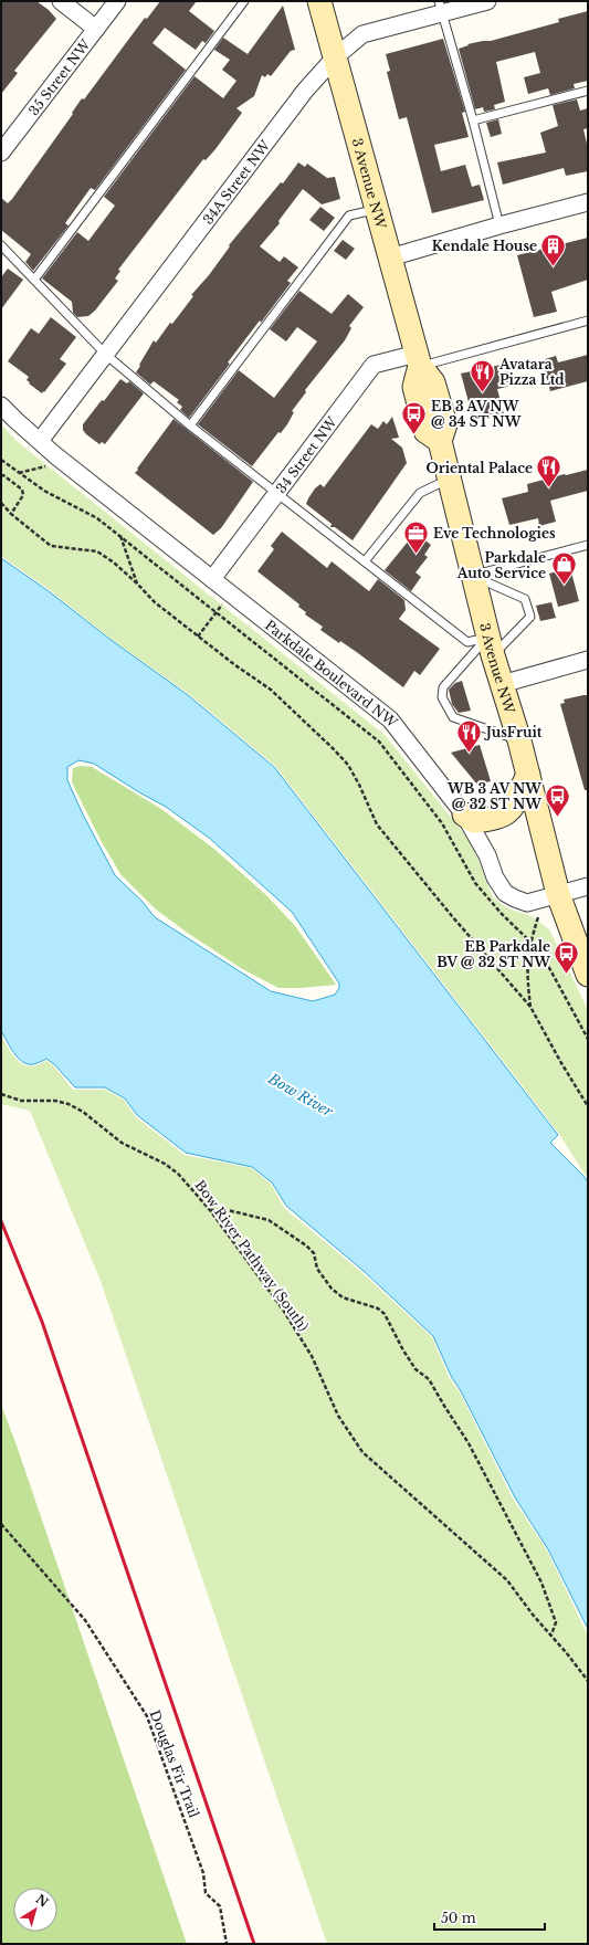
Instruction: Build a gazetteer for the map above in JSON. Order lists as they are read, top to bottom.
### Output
{
  "streets": {
    "main road": ["3 Avenue NW"],
    "street": [
      "35 Street NW",
      "34A Street NW",
      "34 Street NW",
      "Parkdale Boulevard NW"
    ],
    "path": ["Bow River Pathway (South)", "Douglas Fir Trail"]
  },
  "crossings": [
    ["34A Street NW", "3 Avenue NW"],
    ["34A Street NW", "Parkdale Boulevard NW"],
    ["3 Avenue NW", "34 Street NW"],
    ["3 Avenue NW", "Parkdale Boulevard NW"],
    ["34 Street NW", "Parkdale Boulevard NW"]
  ],
  "water": ["Bow River"],
  "places": {
    "building": ["Kendale House"],
    "restaurant": ["Avatara Pizza Ltd", "Oriental Palace", "JusFruit"],
    "bus stop": ["EB 3 AV NW @ 34 ST NW", "WB 3 AV NW @ 32 ST NW", "EB Parkdale BV @ 32 ST NW"],
    "office": ["Eve Technologies"],
    "shop": ["Parkdale Auto Service"]
  },
  "scale_bar": "50 m",
  "north": "top right"
}
